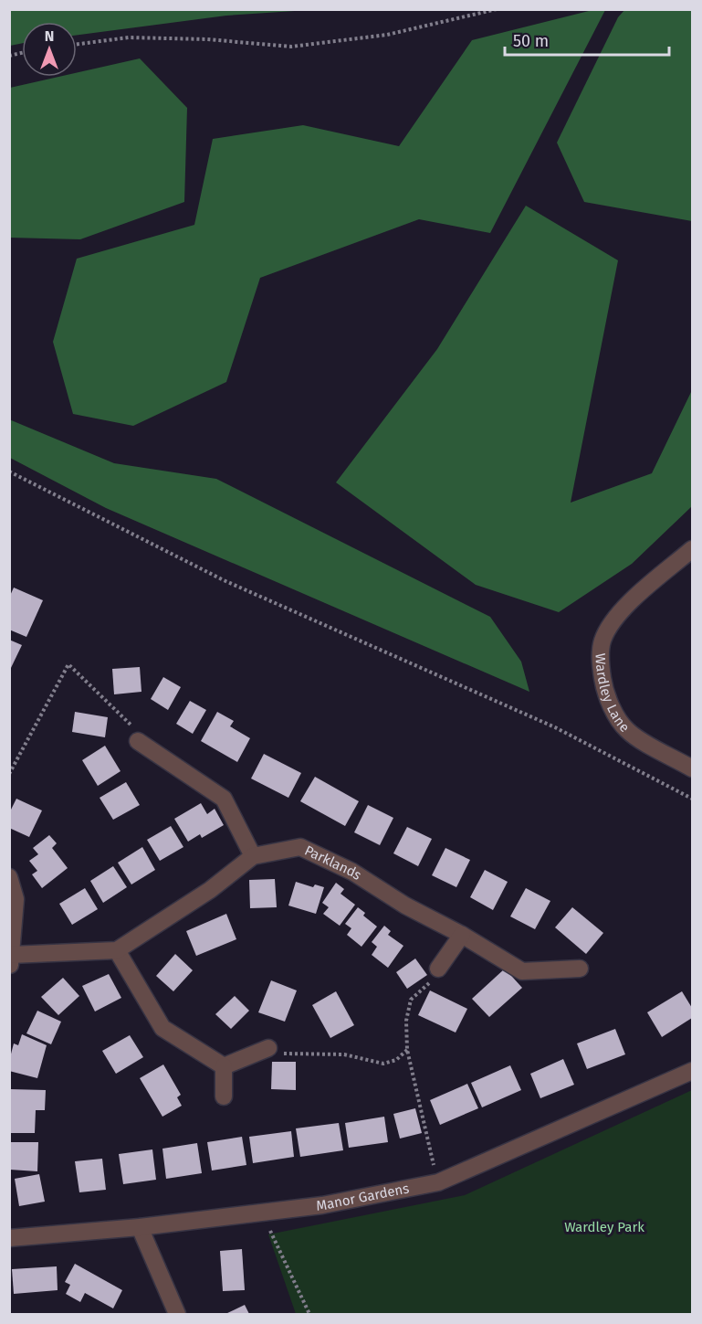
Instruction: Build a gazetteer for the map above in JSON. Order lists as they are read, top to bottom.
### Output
{
  "streets": {
    "street": ["Wardley Lane", "Parklands", "Manor Gardens"]
  },
  "parks": ["Wardley Park"],
  "scale_bar": "50 m",
  "north": "top"
}
